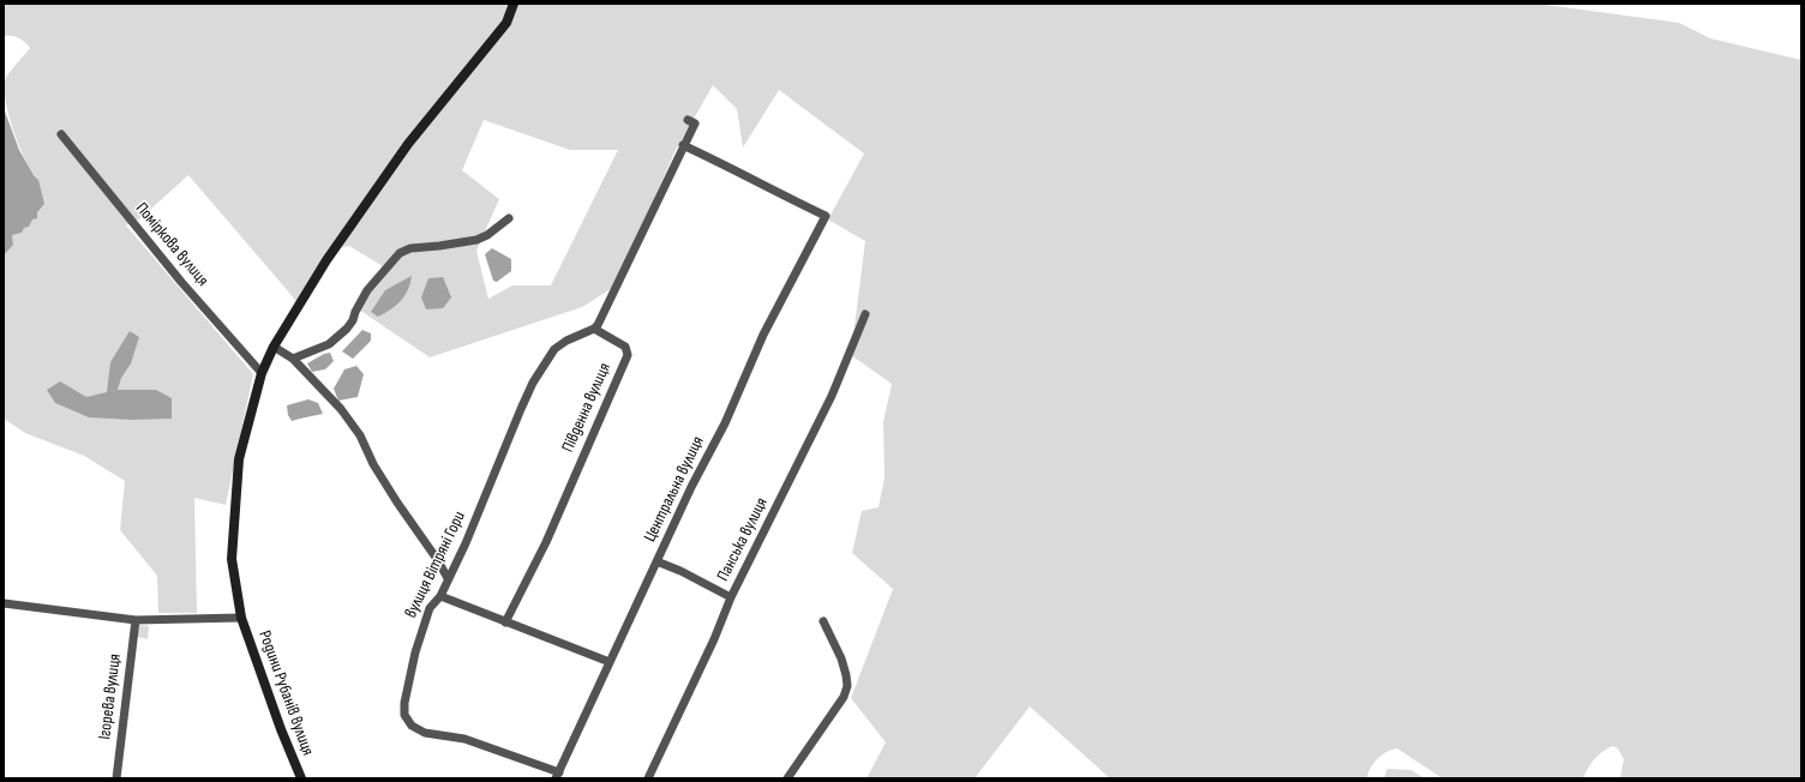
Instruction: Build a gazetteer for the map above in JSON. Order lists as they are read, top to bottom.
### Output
{
  "streets": {
    "street": [
      "Поміркова вулиця",
      "Південна вулиця",
      "Центральна вулиця",
      "Панська вулиця",
      "вулиця Вітряні Гори",
      "Родини Рубанів вулиця",
      "Ігорева вулиця"
    ]
  },
  "crossings": [
    ["Поміркова вулиця", "Родини Рубанів вулиця"],
    ["Південна вулиця", "вулиця Вітряні Гори"],
    ["Центральна вулиця", "вулиця Вітряні Гори"],
    ["Родини Рубанів вулиця", "Ігорева вулиця"]
  ]
}
